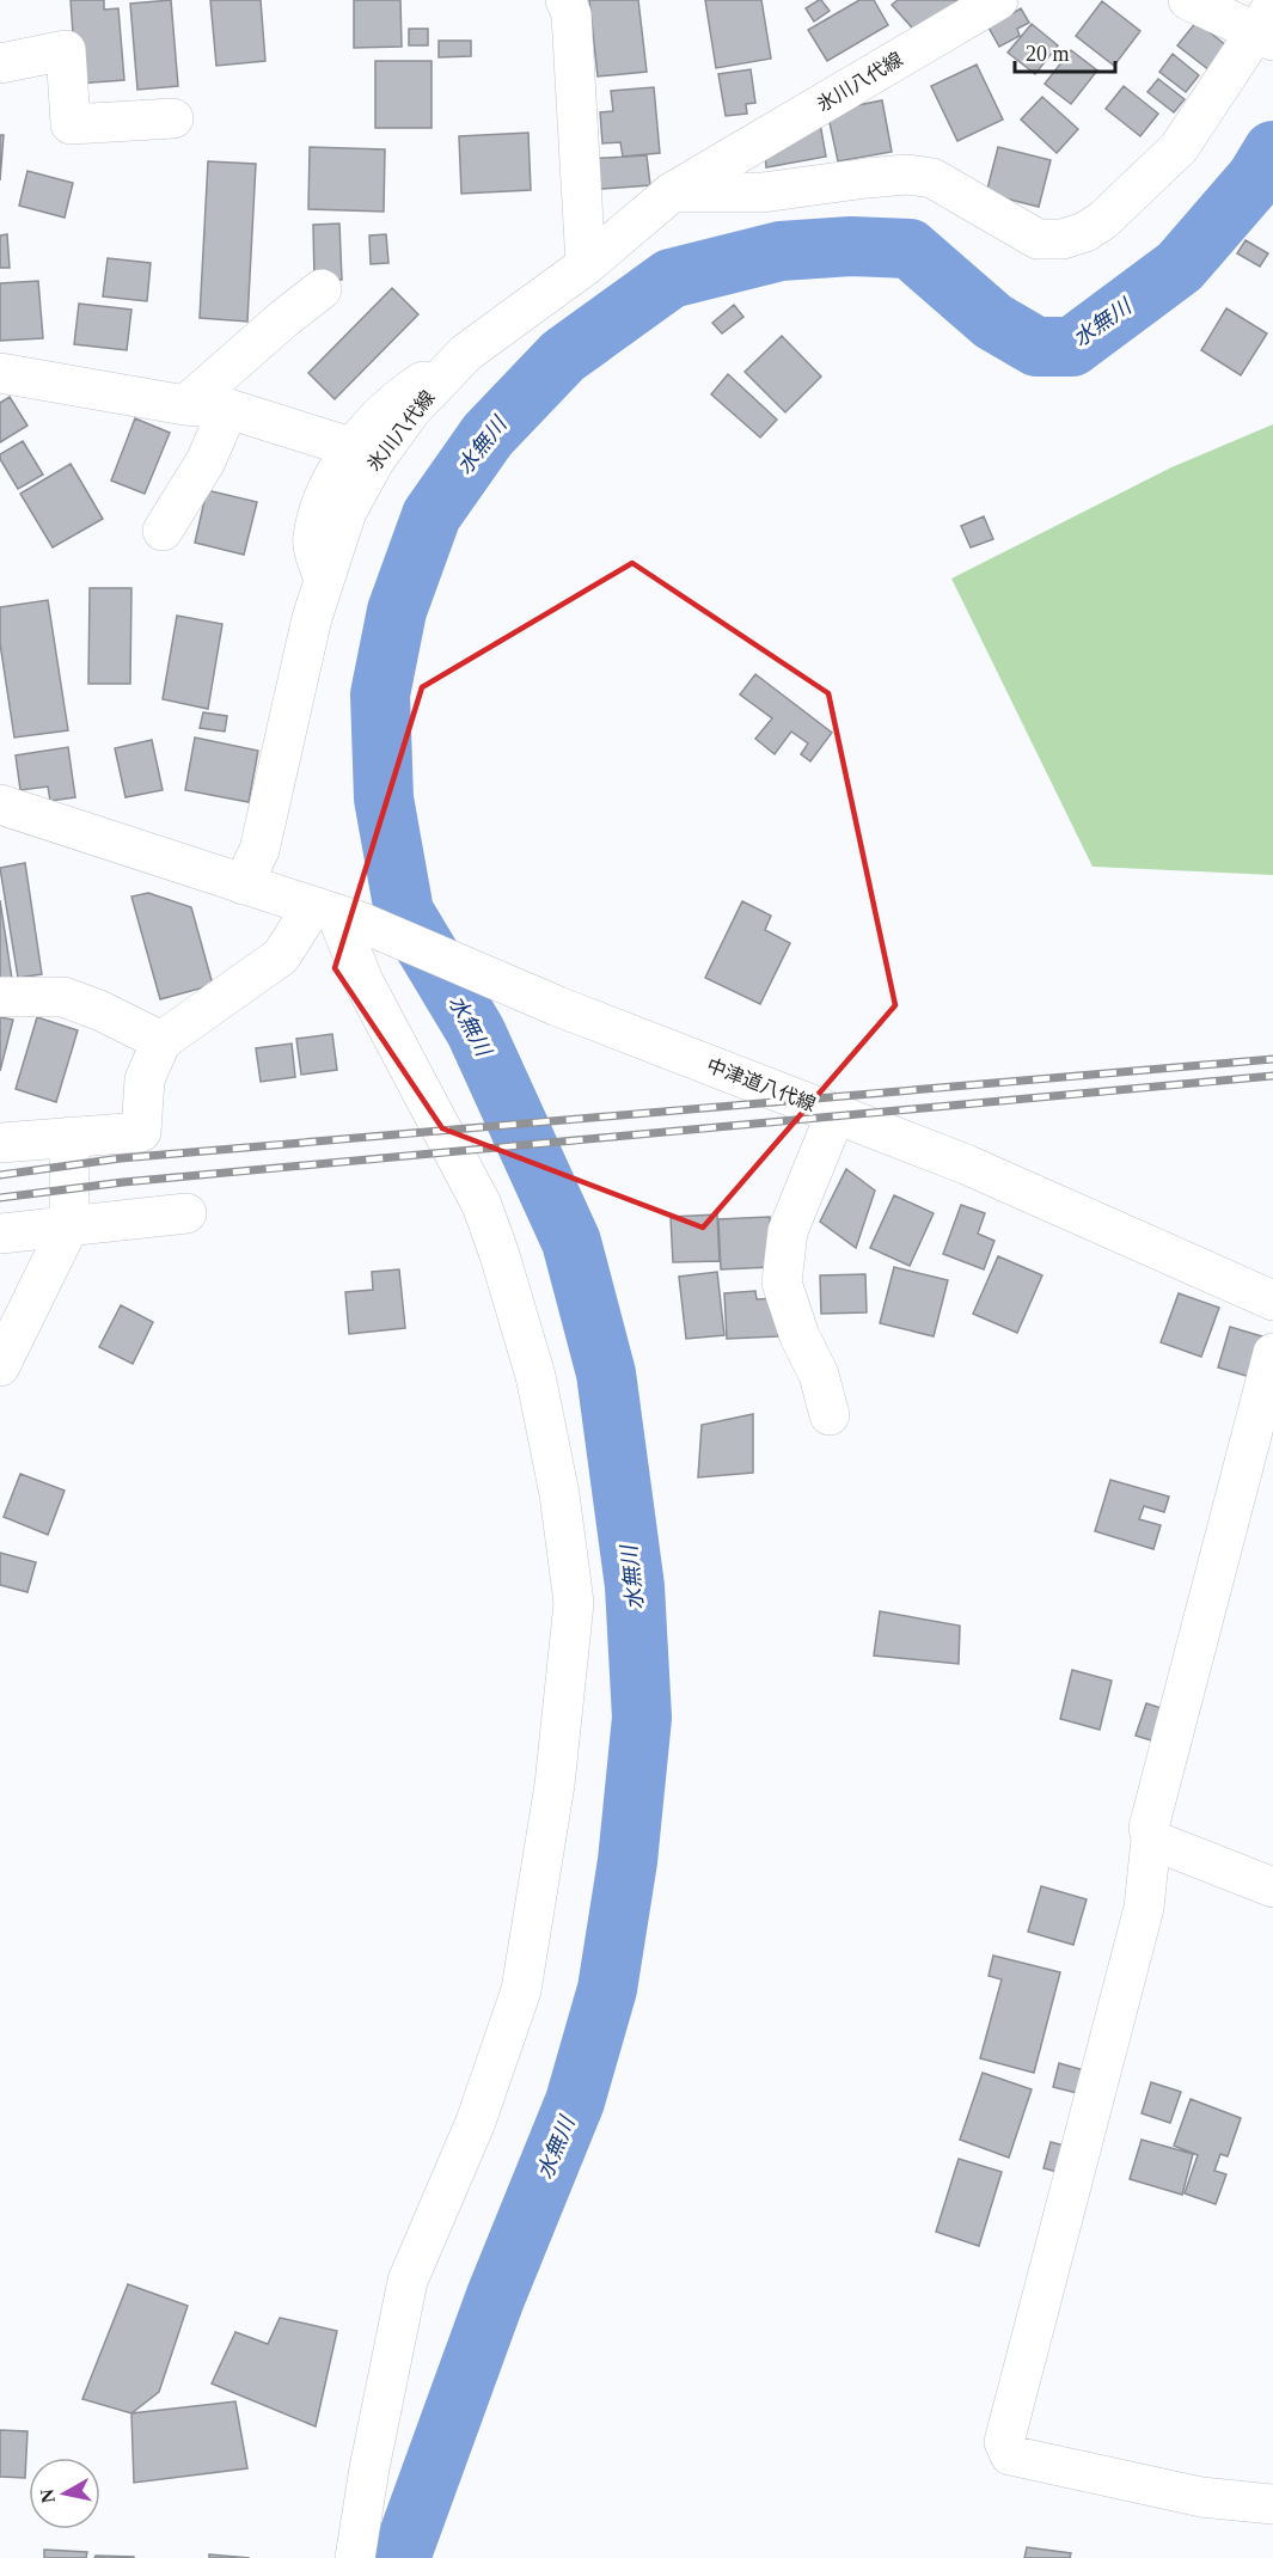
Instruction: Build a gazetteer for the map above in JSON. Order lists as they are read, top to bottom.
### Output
{
  "streets": {
    "street": ["氷川八代線", "中津道八代線"]
  },
  "crossings": [
    ["氷川八代線", "中津道八代線"]
  ],
  "water": ["水無川"],
  "scale_bar": "20 m",
  "north": "left"
}
